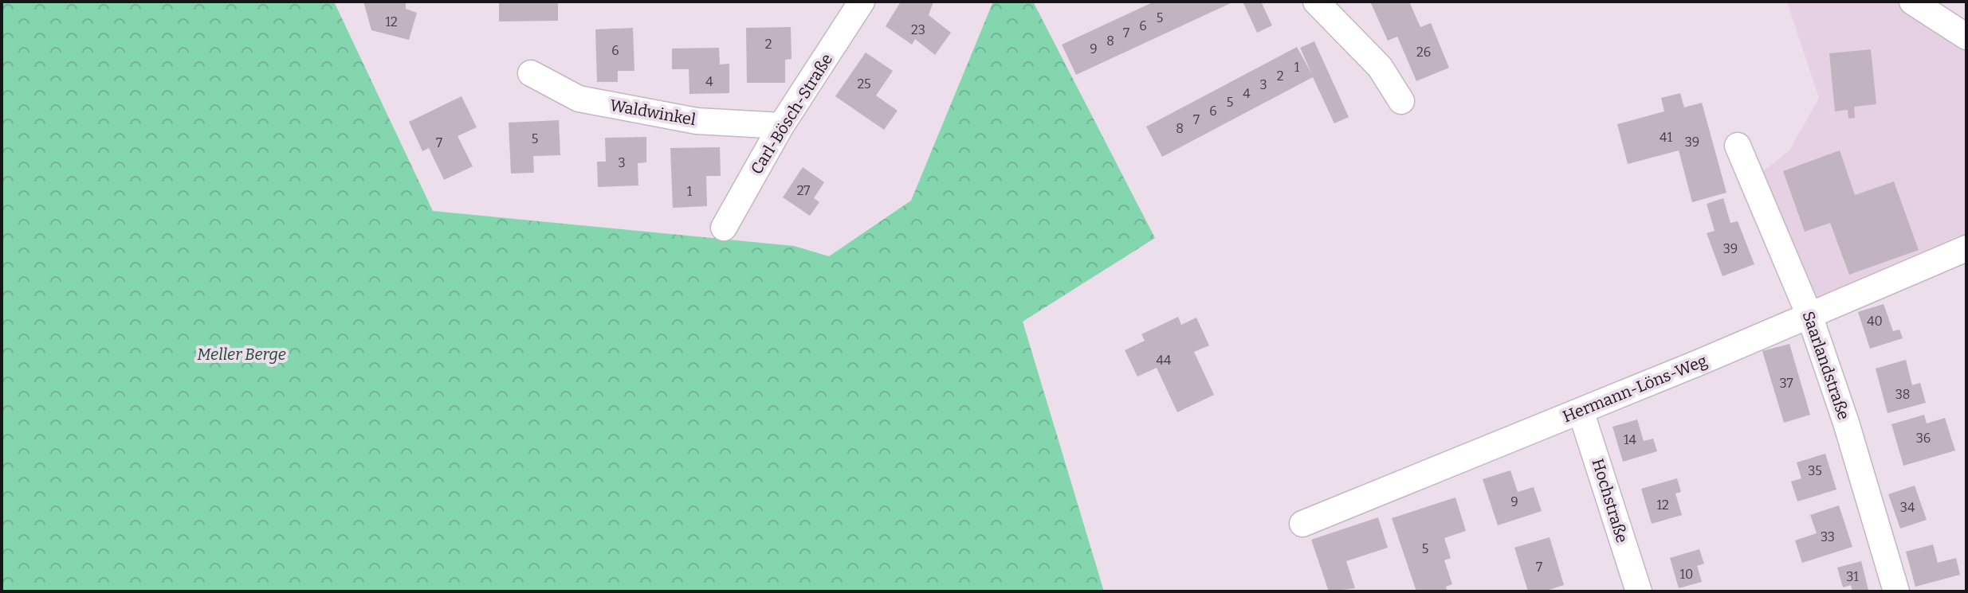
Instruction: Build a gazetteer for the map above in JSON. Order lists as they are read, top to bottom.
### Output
{
  "streets": {
    "street": [
      "Waldwinkel",
      "Carl-Bösch-Straße",
      "Saarlandstraße",
      "Hermann-Löns-Weg",
      "Hochstraße"
    ]
  },
  "crossings": [
    ["Waldwinkel", "Carl-Bösch-Straße"],
    ["Saarlandstraße", "Hermann-Löns-Weg"],
    ["Hermann-Löns-Weg", "Hochstraße"]
  ],
  "parks": ["Meller Berge"],
  "house_numbers": [
    "5",
    "12",
    "6",
    "23",
    "7",
    "8",
    "2",
    "9",
    "6",
    "26",
    "1",
    "2",
    "4",
    "25",
    "3",
    "4",
    "5",
    "6",
    "7",
    "8",
    "41",
    "5",
    "39",
    "7",
    "3",
    "27",
    "1",
    "39",
    "40",
    "44",
    "37",
    "38",
    "36",
    "14",
    "35",
    "9",
    "12",
    "34",
    "33",
    "5",
    "7",
    "10",
    "31"
  ]
}
